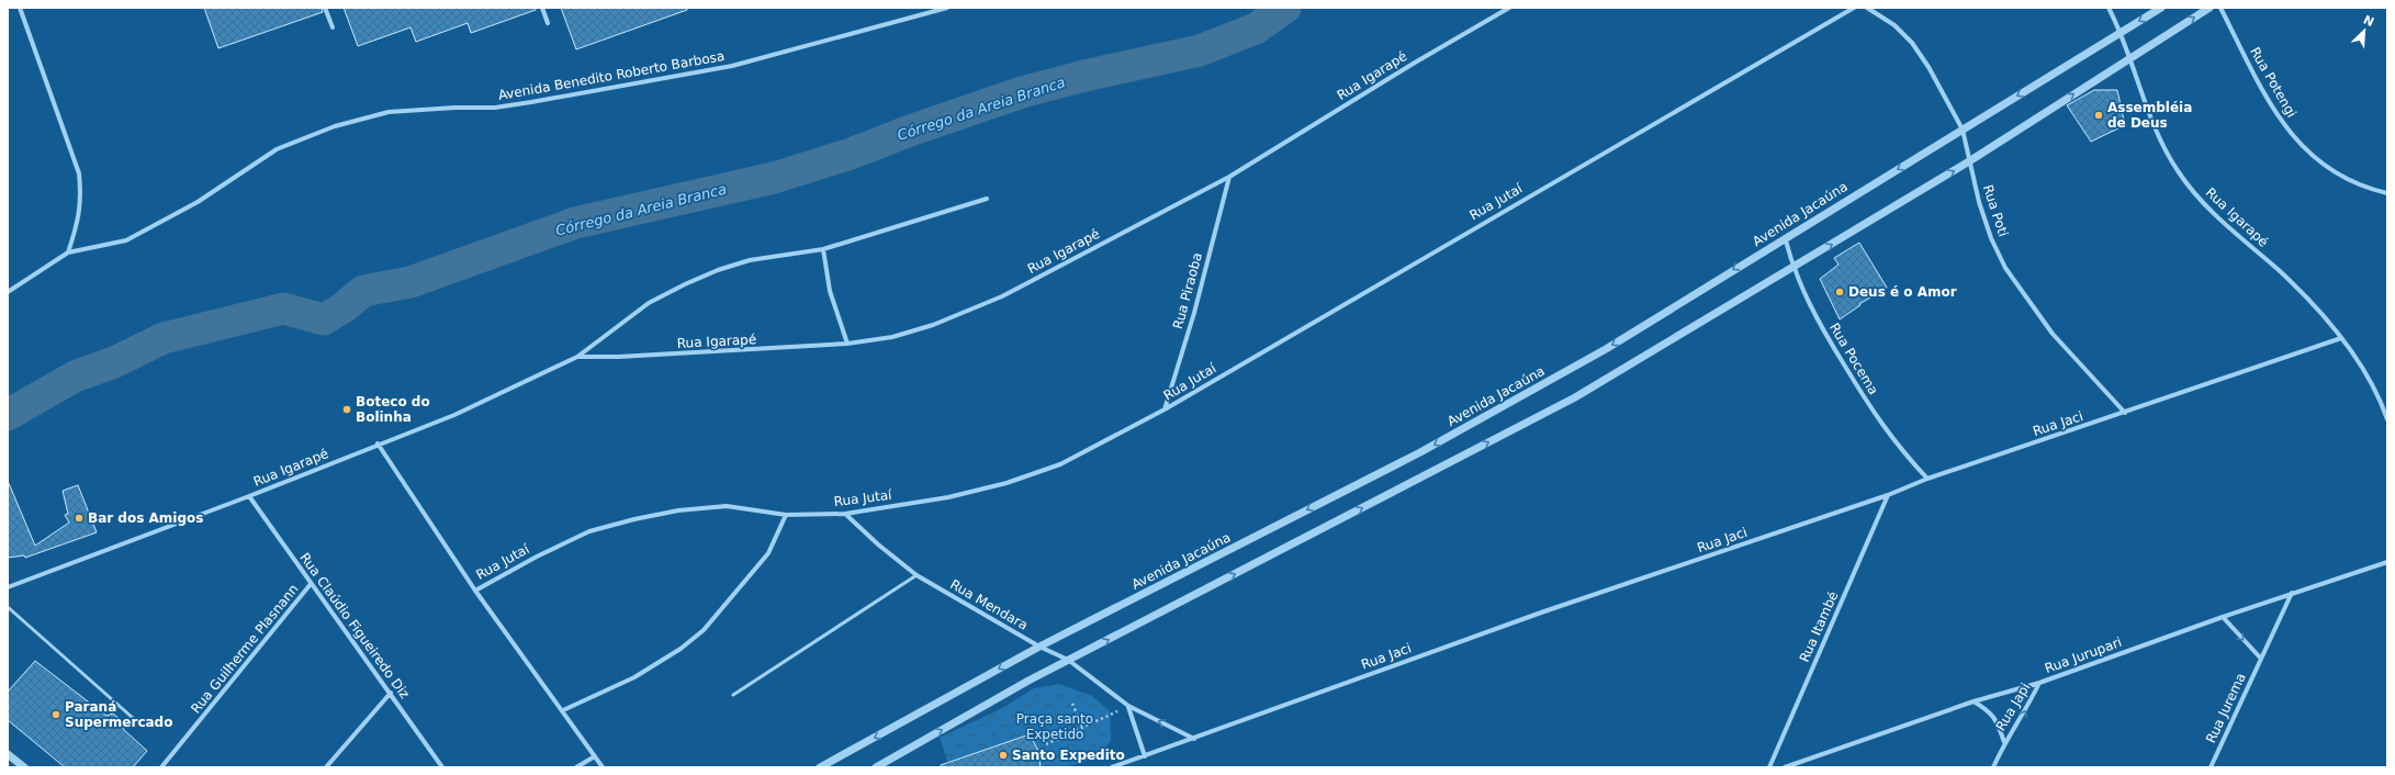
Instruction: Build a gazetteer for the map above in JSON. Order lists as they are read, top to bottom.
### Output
{
  "streets": {
    "street": [
      "Avenida Benedito Roberto Barbosa",
      "Rua Igarapé",
      "Rua Potengi",
      "Rua Jutaí",
      "Rua Poti",
      "Avenida Jacaúna",
      "Rua Piraoba",
      "Rua Pocema",
      "Rua Jaci",
      "Rua Mendara",
      "Rua Claúdio Figueiredo Diz",
      "Rua Itambé",
      "Rua Guilherme Plasnann",
      "Rua Jurupari",
      "Rua Japi",
      "Rua Jurema"
    ]
  },
  "crossings": [
    ["Rua Igarapé", "Avenida Jacaúna"],
    ["Rua Igarapé", "Rua Piraoba"],
    ["Rua Igarapé", "Rua Jaci"],
    ["Rua Igarapé", "Rua Claúdio Figueiredo Diz"],
    ["Rua Jutaí", "Rua Piraoba"],
    ["Rua Jutaí", "Rua Mendara"],
    ["Rua Poti", "Avenida Jacaúna"],
    ["Rua Poti", "Rua Jaci"],
    ["Avenida Jacaúna", "Rua Pocema"],
    ["Avenida Jacaúna", "Rua Mendara"],
    ["Rua Pocema", "Rua Jaci"],
    ["Rua Jaci", "Rua Mendara"],
    ["Rua Jaci", "Rua Itambé"],
    ["Rua Claúdio Figueiredo Diz", "Rua Guilherme Plasnann"],
    ["Rua Jurupari", "Rua Japi"],
    ["Rua Jurupari", "Rua Jurema"]
  ],
  "one_way": ["Rua Japi"],
  "water": ["Córrego da Areia Branca"],
  "parks": ["Praça santo Expetido"],
  "places": [
    "Assembléia de Deus",
    "Deus é o Amor",
    "Boteco do Bolinha",
    "Bar dos Amigos",
    "Paraná Supermercado",
    "Santo Expedito"
  ],
  "north": "top right"
}
